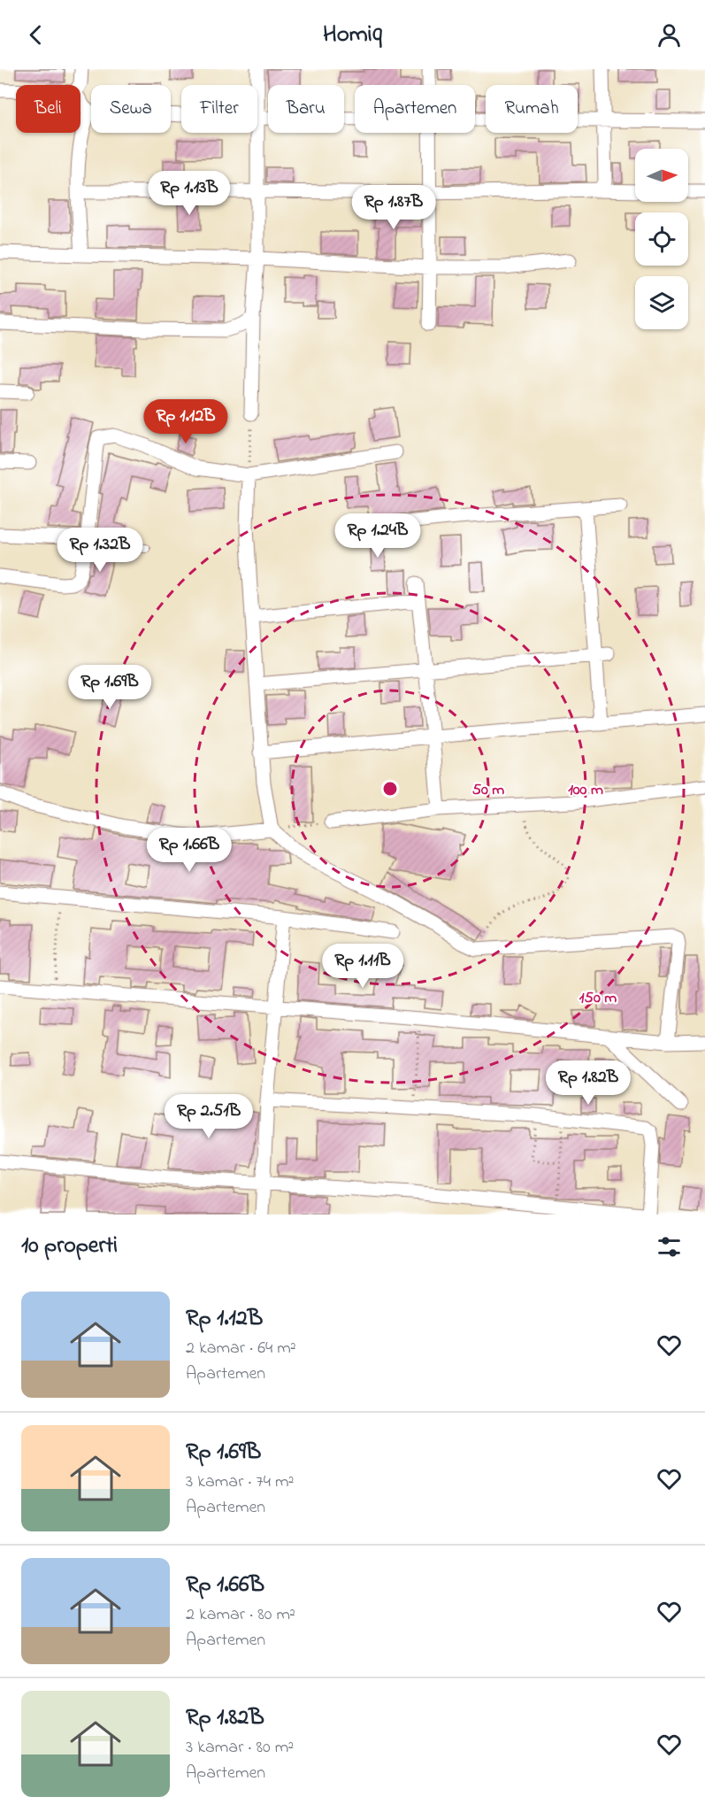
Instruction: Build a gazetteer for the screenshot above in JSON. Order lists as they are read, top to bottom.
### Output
{
  "north": "right",
  "page": {
    "header": "Homiq",
    "chip": [
      "Beli",
      "Sewa",
      "Filter",
      "Baru",
      "Apartemen",
      "Rumah"
    ],
    "price": [
      "Rp 1.13B",
      "Rp 1.87B",
      "Rp 1.12B",
      "Rp 1.24B",
      "Rp 1.32B",
      "Rp 1.69B",
      "Rp 1.66B",
      "Rp 1.11B",
      "Rp 1.82B",
      "Rp 2.51B"
    ],
    "heading": "10 properti",
    "list": [
      {
        "name": "Rp 1.12B",
        "note": "2 kamar · 64 m² · Apartemen"
      },
      {
        "name": "Rp 1.69B",
        "note": "3 kamar · 74 m² · Apartemen"
      },
      {
        "name": "Rp 1.66B",
        "note": "2 kamar · 80 m² · Apartemen"
      },
      {
        "name": "Rp 1.82B",
        "note": "3 kamar · 80 m² · Apartemen"
      }
    ]
  },
  "rings": ["50 m", "100 m", "150 m"]
}
